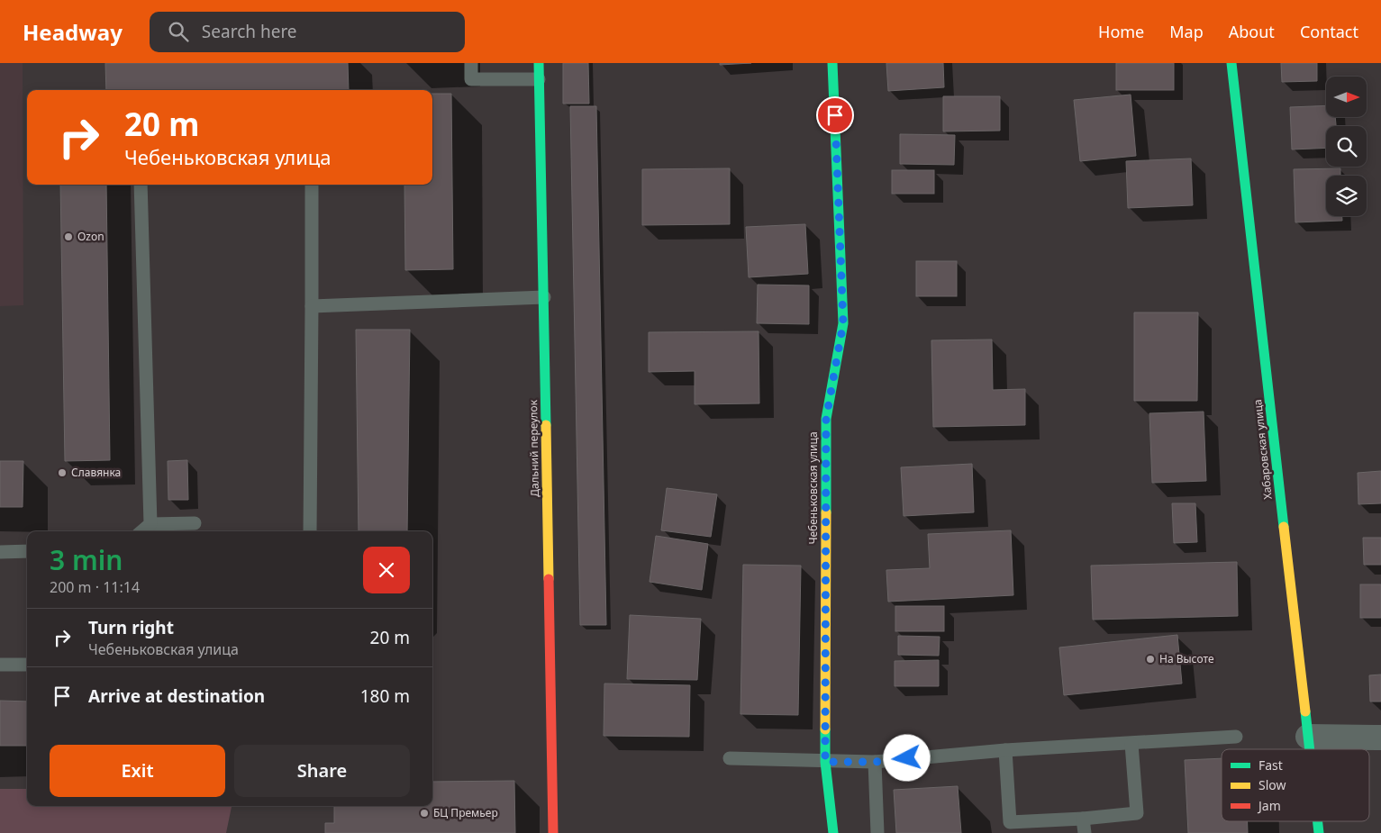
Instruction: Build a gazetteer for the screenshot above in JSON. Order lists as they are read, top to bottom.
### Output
{
  "streets": {
    "street": ["Дальний переулок", "Хабаровская улица", "Чебеньковская улица"]
  },
  "places": [
    "Ozon",
    "Славянка",
    "На Высоте",
    "БЦ Премьер"
  ],
  "legend": ["Fast", "Slow", "Jam"],
  "north": "right",
  "page": {
    "header": "Headway",
    "search": "Search here",
    "nav": [
      "Home",
      "Map",
      "About",
      "Contact"
    ],
    "turn": ["20 m", "Чебеньковская улица"],
    "heading": ["3 min", "200 m · 11:14"],
    "list": [
      {
        "name": "Turn right",
        "note": "Чебеньковская улица",
        "value": "20 m"
      },
      {
        "name": "Arrive at destination",
        "value": "180 m"
      }
    ],
    "buttons": ["Exit", "Share"]
  }
}
